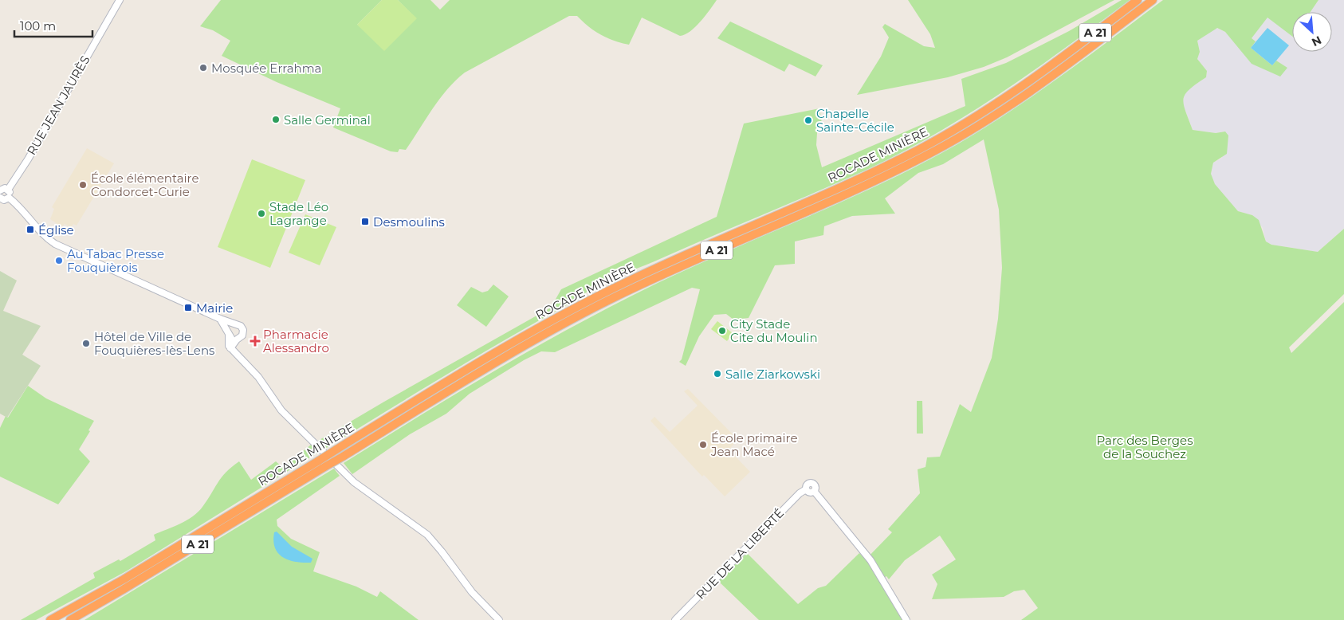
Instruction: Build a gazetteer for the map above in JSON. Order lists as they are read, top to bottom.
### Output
{
  "streets": {
    "highway": ["A 21", "ROCADE MINIÈRE"],
    "street": ["RUE JEAN JAURÈS", "RUE DE LA LIBERTÉ"]
  },
  "parks": ["Parc des Berges de la Souchez"],
  "places": {
    "other": [
      "Mosquée Errahma",
      "Salle Germinal",
      "Chapelle Sainte-Cécile",
      "École élémentaire Condorcet-Curie",
      "Stade Léo Lagrange",
      "Au Tabac Presse Fouquièrois",
      "City Stade Cite du Moulin",
      "Hôtel de Ville de Fouquières-lès-Lens",
      "Salle Ziarkowski",
      "École primaire Jean Macé"
    ],
    "transit": ["Desmoulins", "Église", "Mairie"],
    "health": ["Pharmacie Alessandro"]
  },
  "scale_bar": "100 m",
  "north": "bottom right"
}
